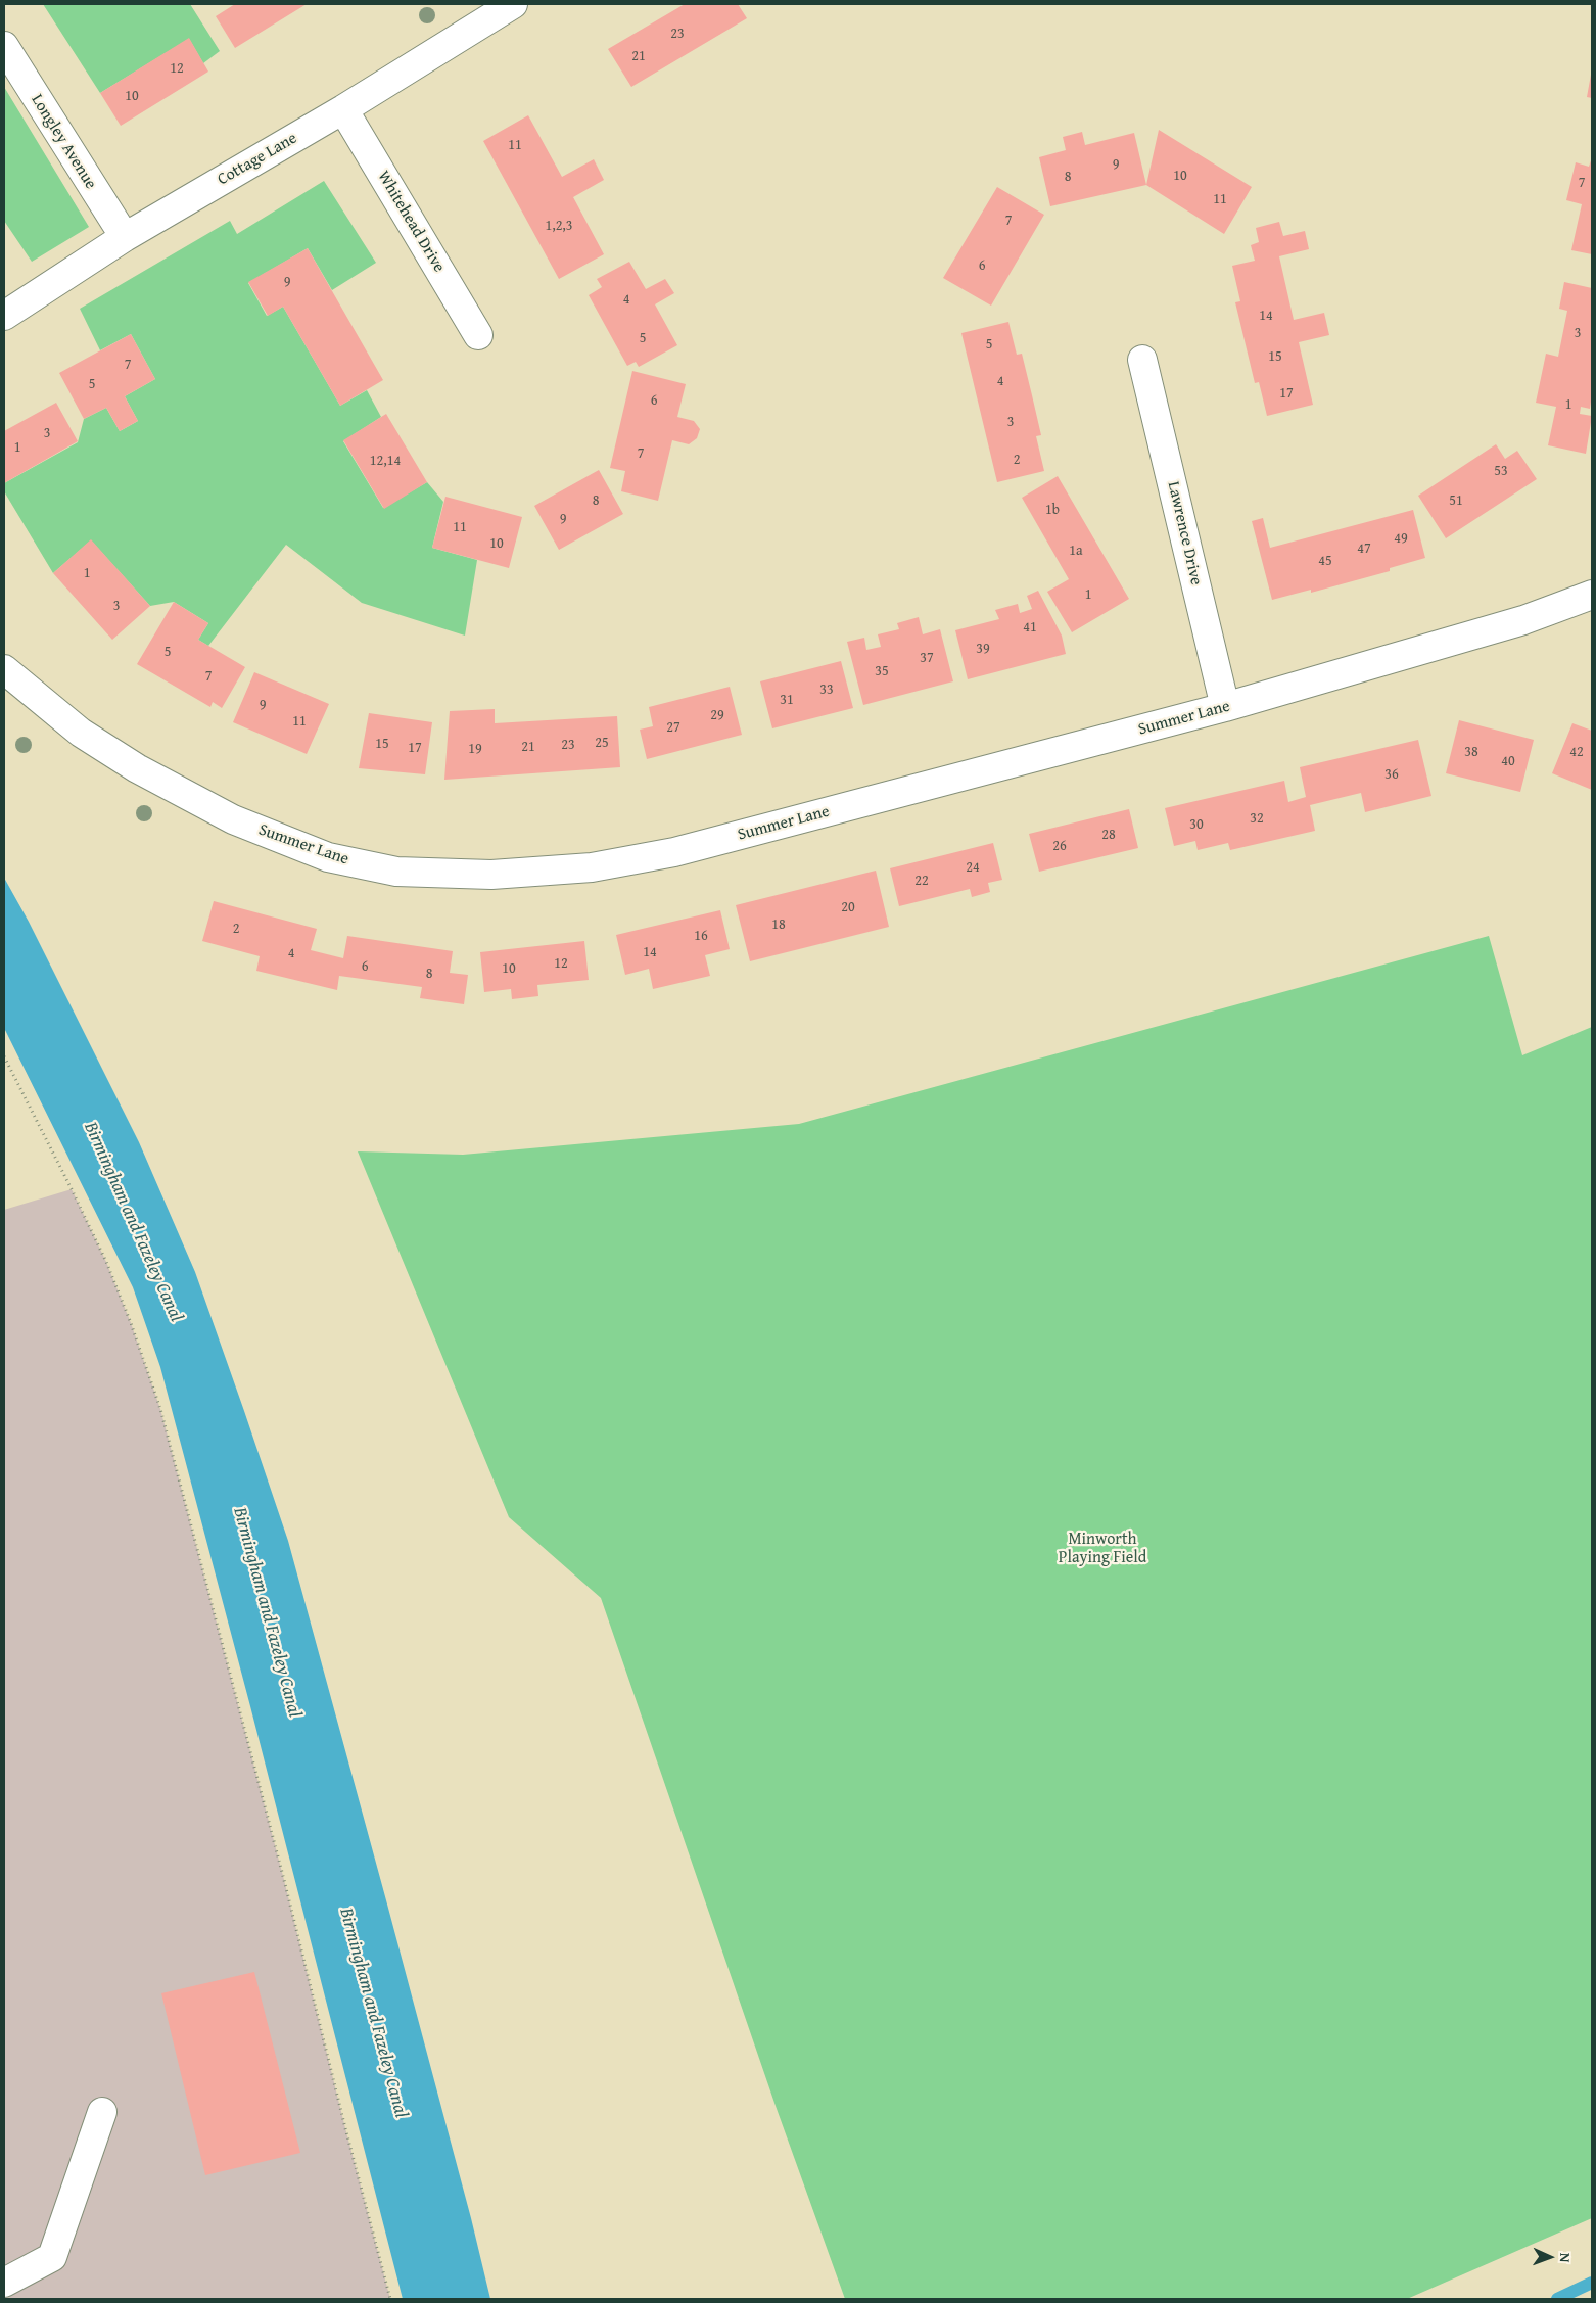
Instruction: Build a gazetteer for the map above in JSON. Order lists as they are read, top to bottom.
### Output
{
  "streets": {
    "street": [
      "Longley Avenue",
      "Cottage Lane",
      "Whitehead Drive",
      "Lawrence Drive",
      "Summer Lane"
    ]
  },
  "crossings": [
    ["Longley Avenue", "Cottage Lane"],
    ["Cottage Lane", "Whitehead Drive"],
    ["Lawrence Drive", "Summer Lane"]
  ],
  "water": ["Birmingham and Fazeley Canal"],
  "parks": ["Minworth Playing Field"],
  "house_numbers": [
    "23",
    "21",
    "12",
    "10",
    "11",
    "9",
    "10",
    "8",
    "7",
    "11",
    "7",
    "1,2,3",
    "6",
    "9",
    "4",
    "14",
    "3",
    "5",
    "5",
    "15",
    "7",
    "4",
    "5",
    "17",
    "6",
    "1",
    "3",
    "3",
    "1",
    "7",
    "2",
    "12,14",
    "53",
    "8",
    "51",
    "1b",
    "9",
    "11",
    "49",
    "10",
    "47",
    "1a",
    "45",
    "1",
    "1",
    "3",
    "41",
    "39",
    "5",
    "37",
    "35",
    "7",
    "33",
    "31",
    "9",
    "29",
    "11",
    "27",
    "25",
    "15",
    "23",
    "21",
    "17",
    "19",
    "38",
    "42",
    "40",
    "36",
    "32",
    "30",
    "28",
    "26",
    "24",
    "22",
    "20",
    "18",
    "2",
    "16",
    "14",
    "4",
    "12",
    "6",
    "10",
    "8"
  ],
  "north": "right"
}
